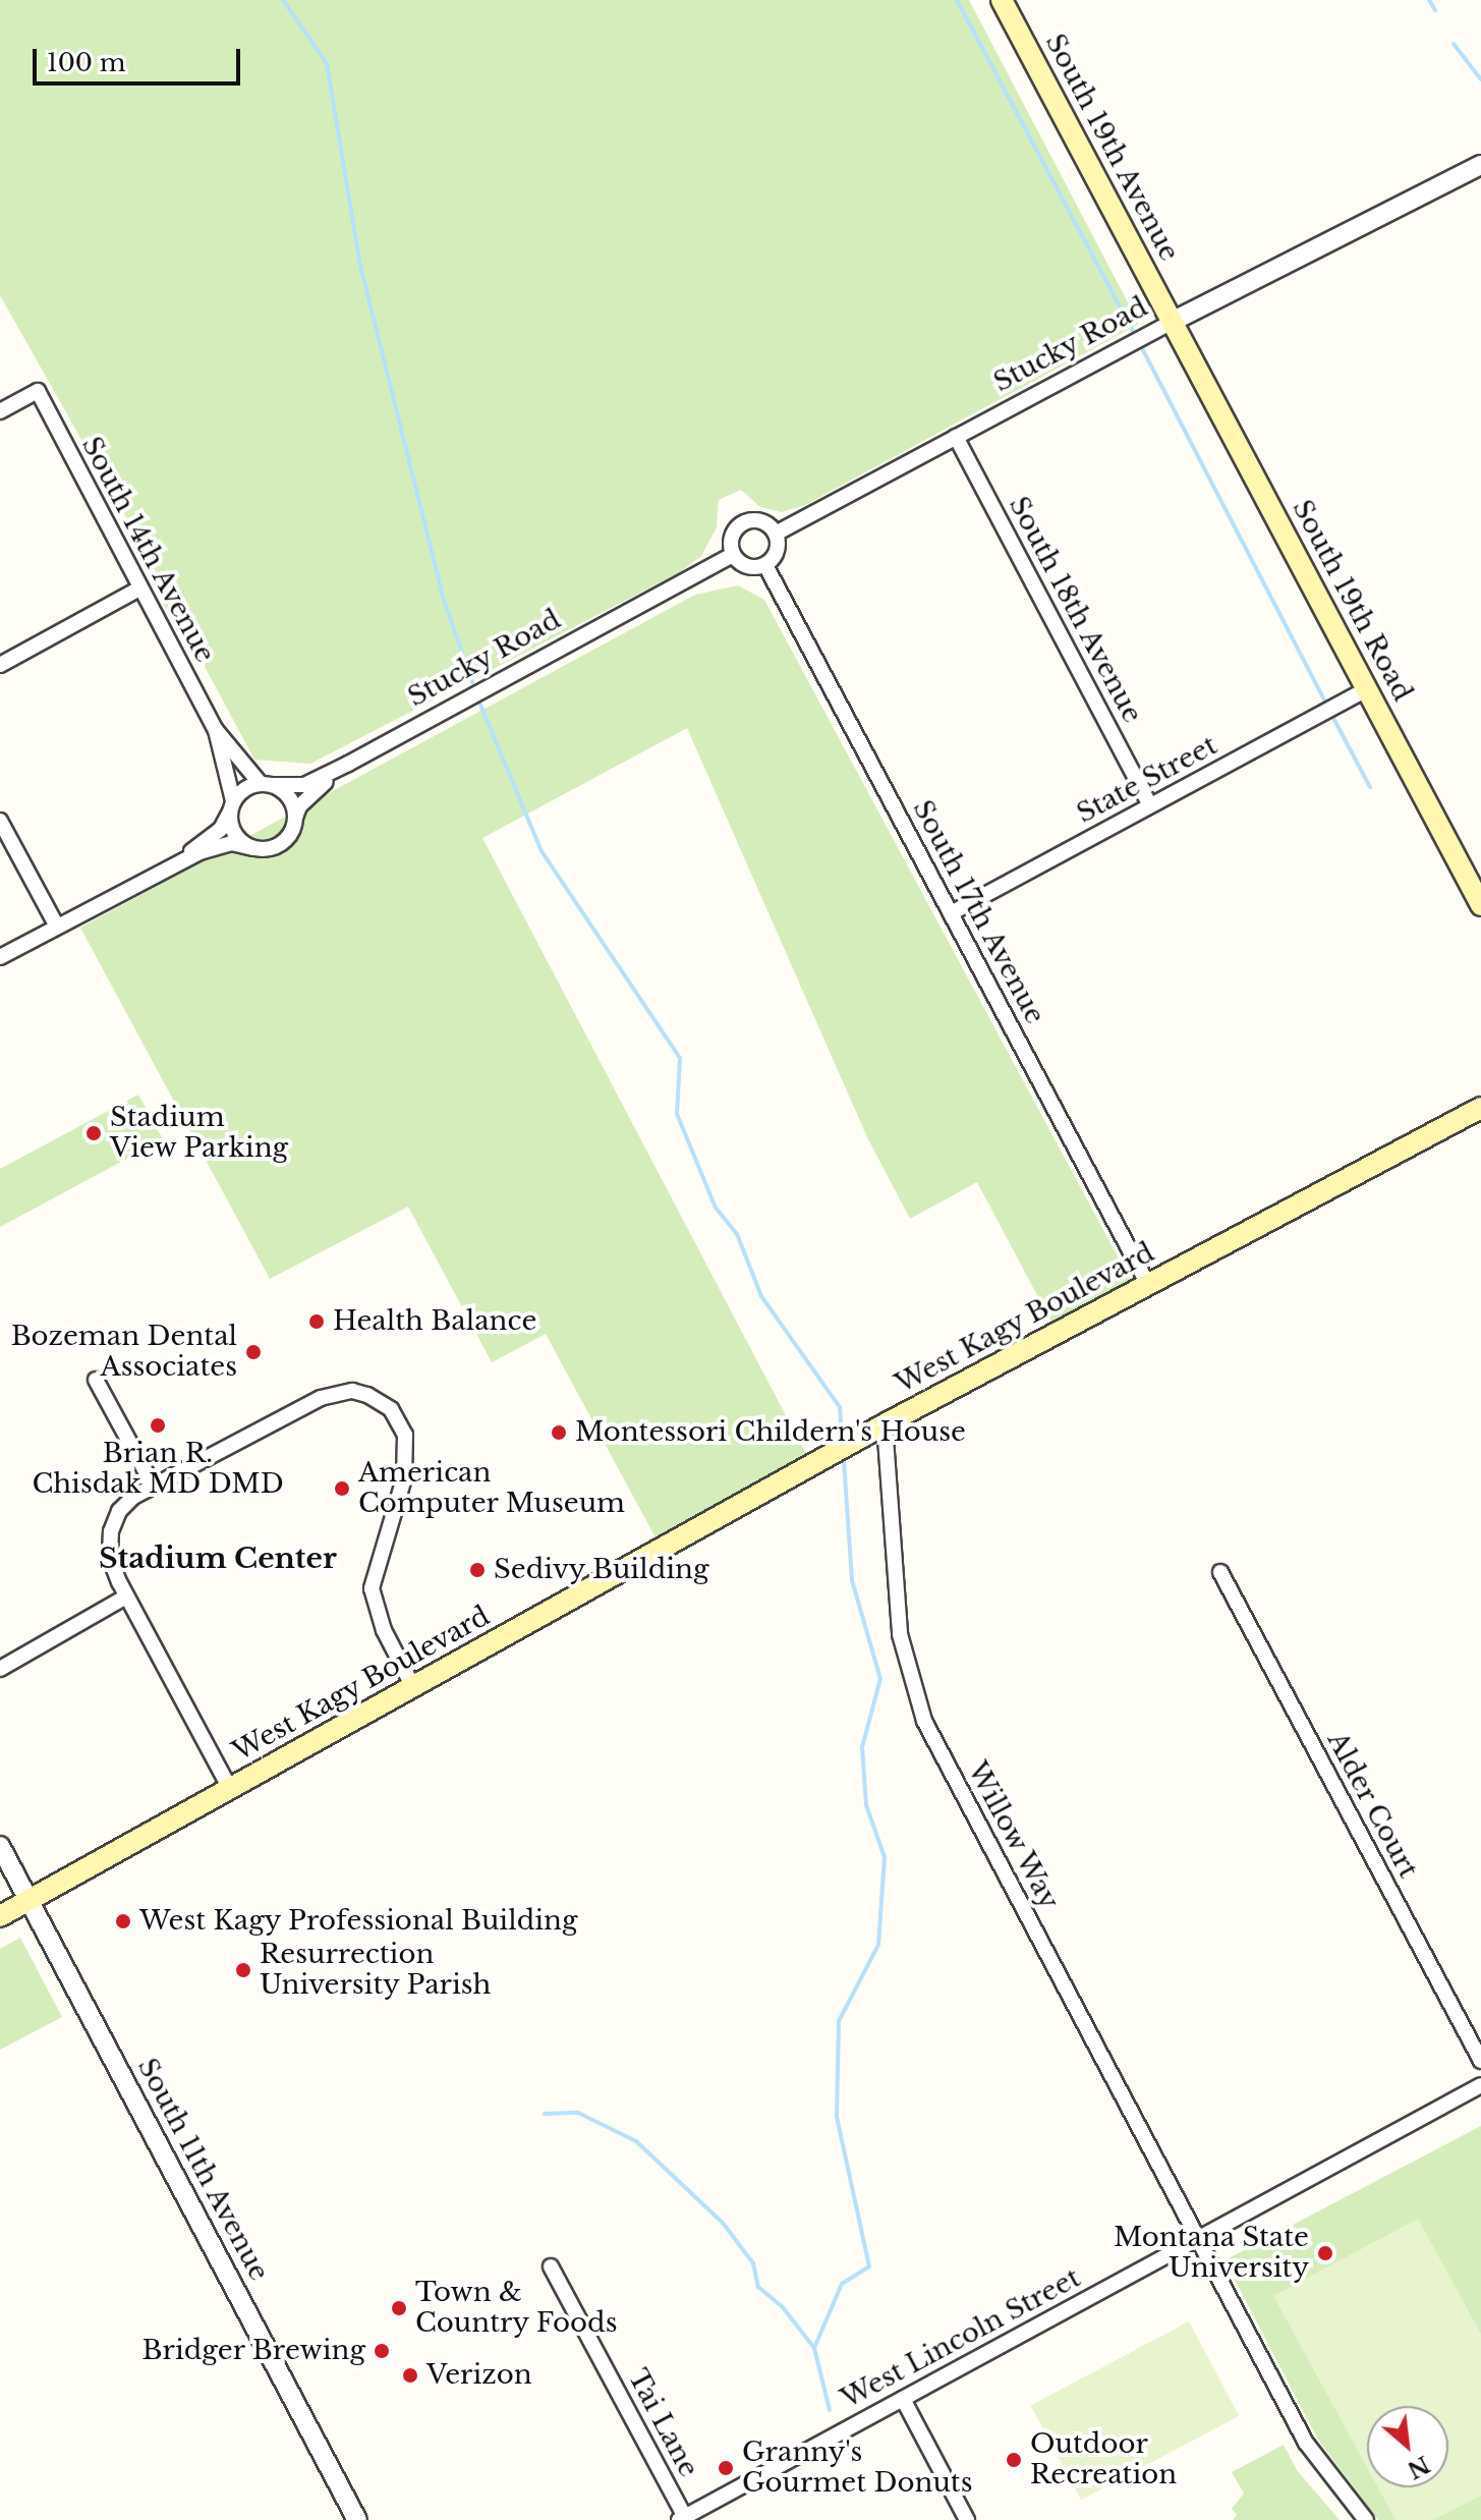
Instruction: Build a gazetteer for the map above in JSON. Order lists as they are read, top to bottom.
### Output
{
  "streets": {
    "main road": ["South 19th Avenue", "South 19th Road", "West Kagy Boulevard"],
    "street": [
      "Stucky Road",
      "South 14th Avenue",
      "South 18th Avenue",
      "State Street",
      "South 17th Avenue",
      "Alder Court",
      "Willow Way",
      "South 11th Avenue",
      "West Lincoln Street",
      "Tai Lane"
    ]
  },
  "crossings": [
    ["South 19th Avenue", "Stucky Road"],
    ["South 19th Avenue", "South 19th Road"],
    ["Stucky Road", "South 14th Avenue"],
    ["Stucky Road", "South 19th Road"],
    ["Stucky Road", "South 18th Avenue"],
    ["Stucky Road", "South 17th Avenue"],
    ["South 19th Road", "State Street"],
    ["South 18th Avenue", "State Street"],
    ["State Street", "South 17th Avenue"],
    ["South 17th Avenue", "West Kagy Boulevard"],
    ["West Kagy Boulevard", "Willow Way"],
    ["West Kagy Boulevard", "South 11th Avenue"],
    ["Willow Way", "West Lincoln Street"],
    ["West Lincoln Street", "Tai Lane"]
  ],
  "districts": ["Stadium Center"],
  "places": [
    "Stadium View Parking",
    "Health Balance",
    "Bozeman Dental Associates",
    "Brian R. Chisdak MD DMD",
    "Montessori Childern's House",
    "American Computer Museum",
    "Sedivy Building",
    "West Kagy Professional Building",
    "Resurrection University Parish",
    "Montana State University",
    "Town & Country Foods",
    "Bridger Brewing",
    "Verizon",
    "Outdoor Recreation",
    "Granny's Gourmet Donuts"
  ],
  "scale_bar": "100 m",
  "north": "bottom right"
}
